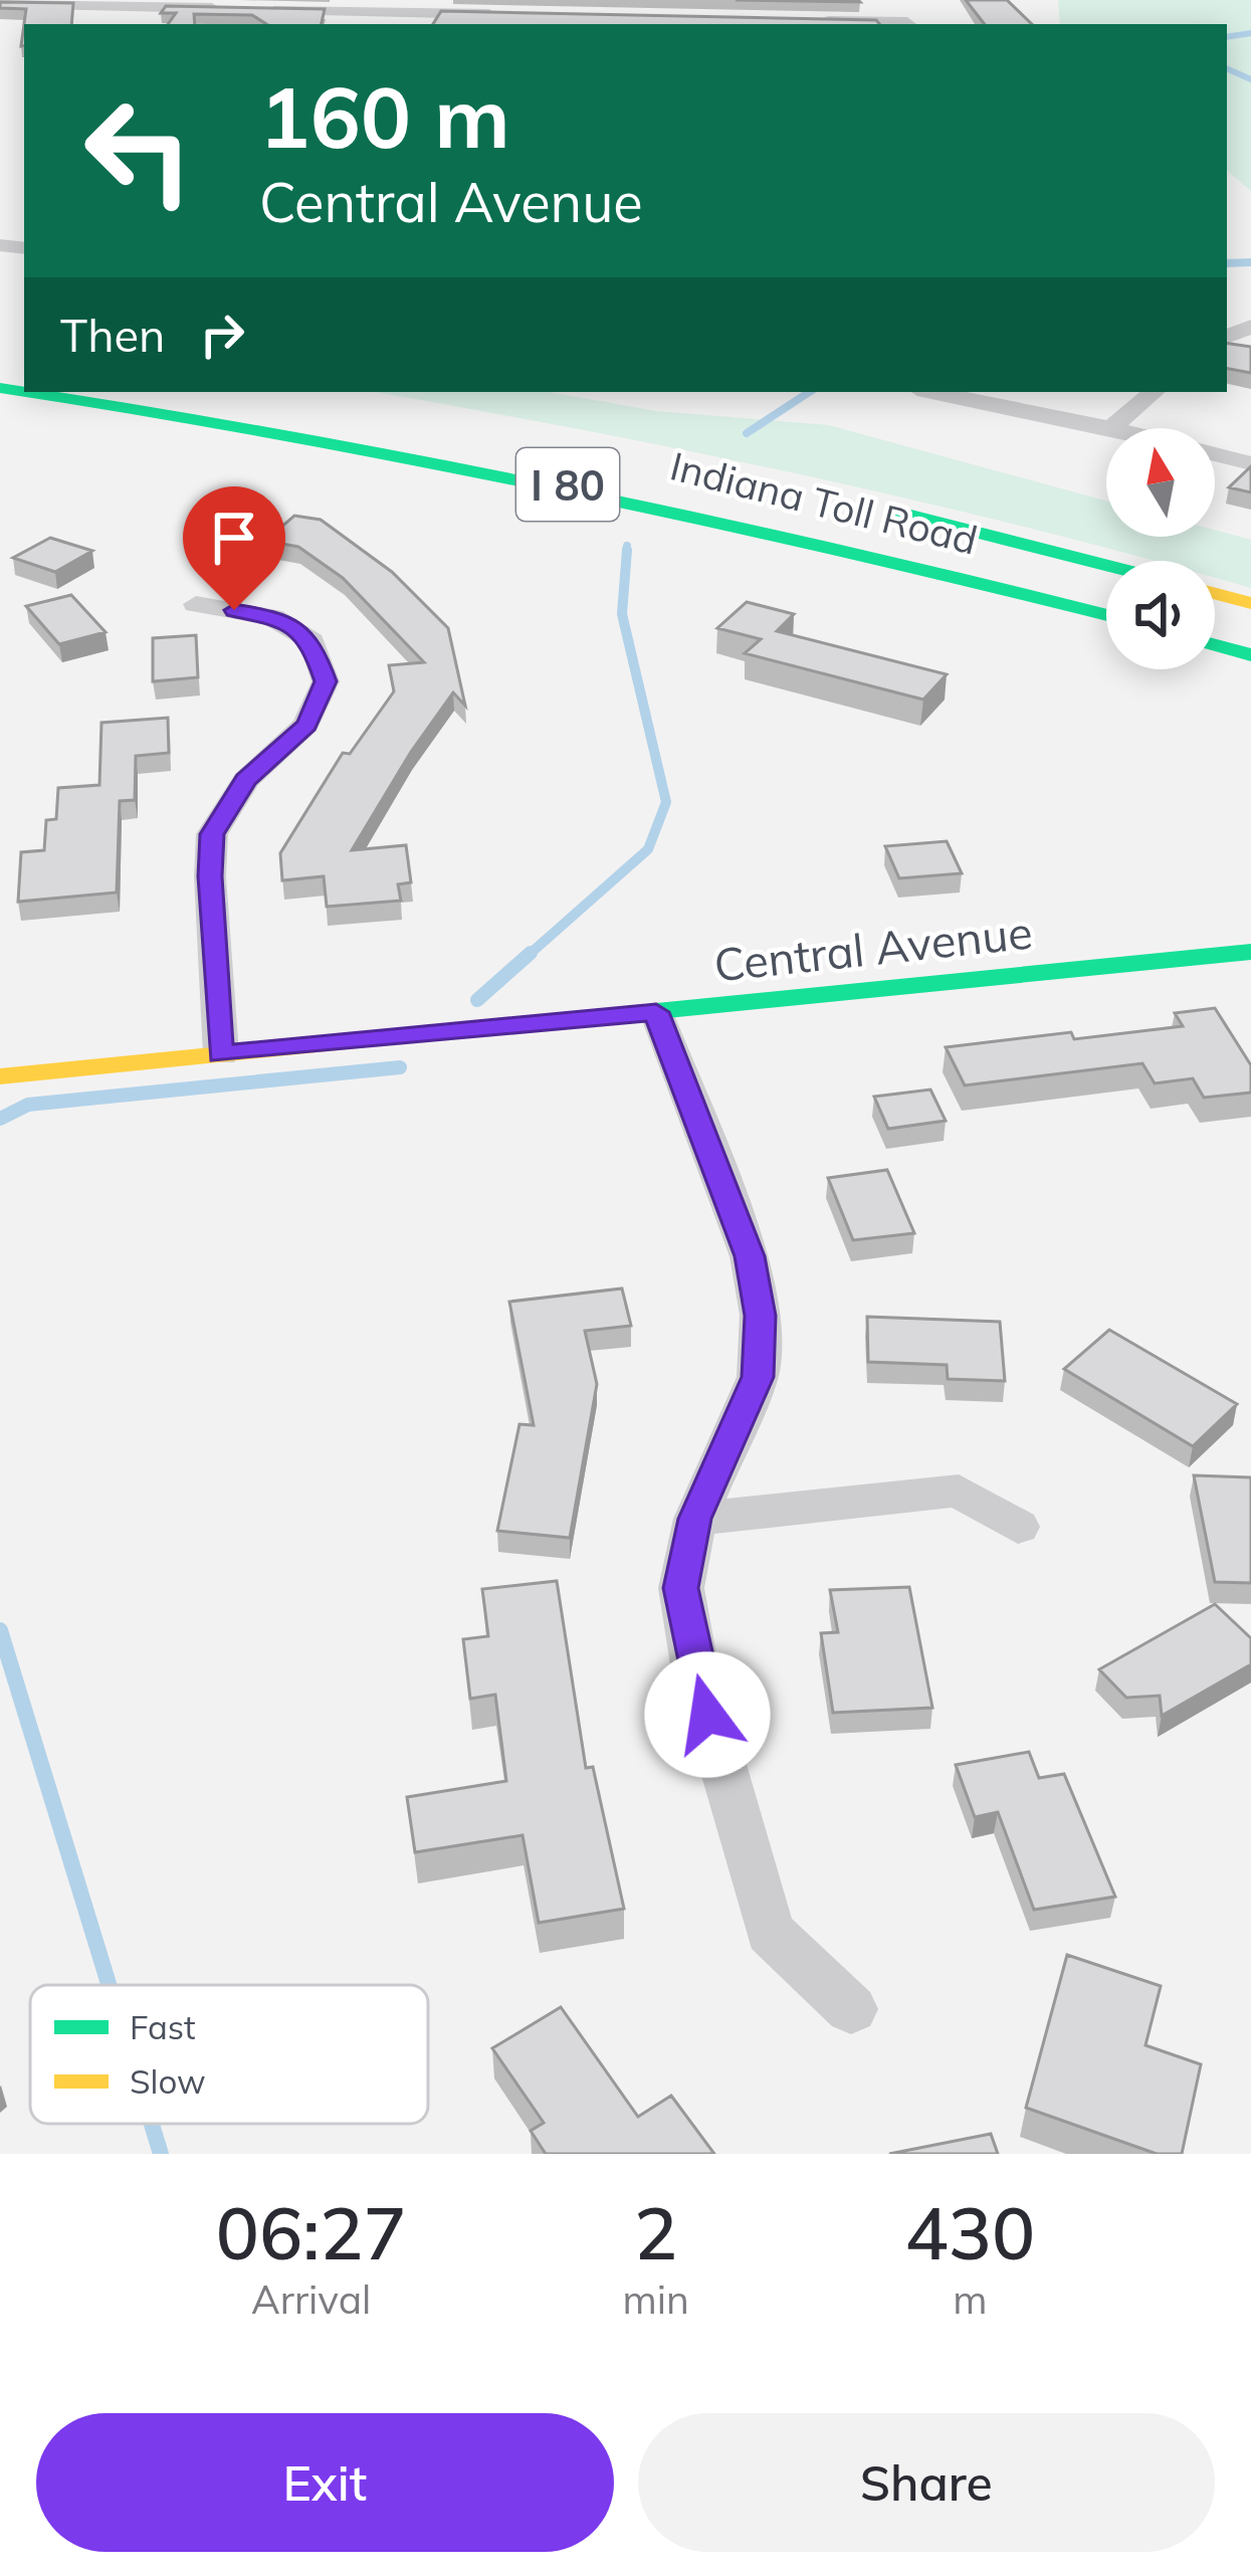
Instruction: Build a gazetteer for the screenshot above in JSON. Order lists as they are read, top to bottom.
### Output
{
  "streets": {
    "main road": ["I 80", "Indiana Toll Road", "Central Avenue"]
  },
  "legend": ["Fast", "Slow"],
  "north": "top",
  "page": {
    "turn": ["160 m", "Central Avenue"],
    "then": "Then",
    "eta": [
      "06:27",
      "Arrival",
      "2",
      "min",
      "430",
      "m"
    ],
    "buttons": ["Exit", "Share"]
  }
}
